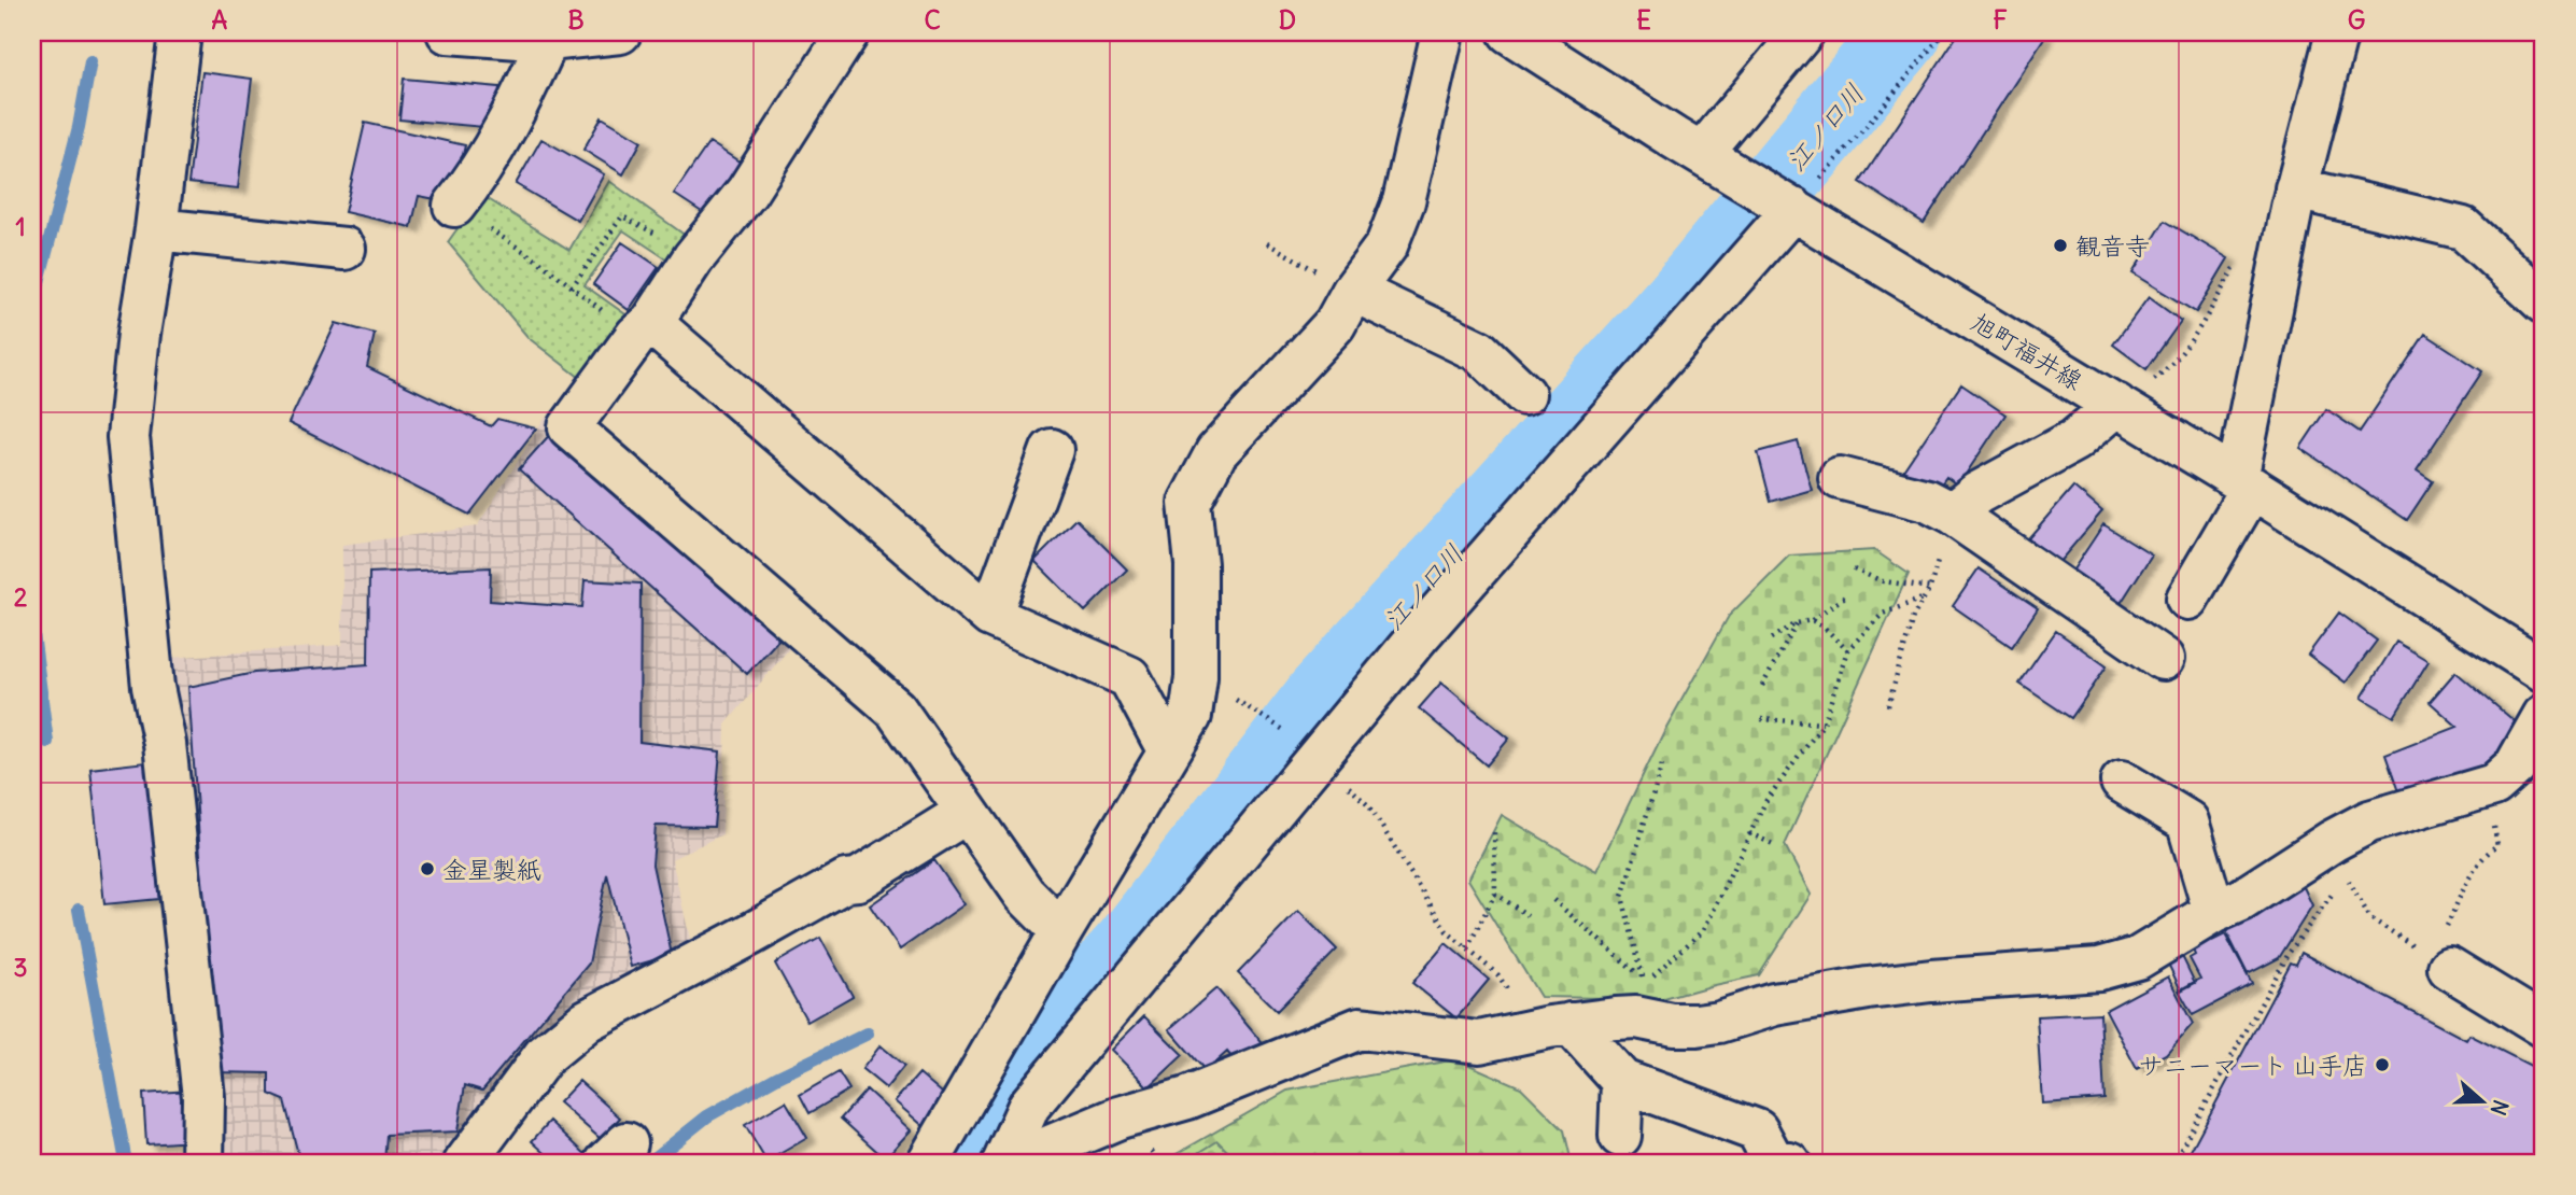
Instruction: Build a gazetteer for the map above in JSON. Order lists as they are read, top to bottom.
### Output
{
  "streets": {
    "street": ["旭町福井線"]
  },
  "water": ["江ノ口川"],
  "places": ["観音寺", "金星製紙", "サニーマート 山手店"],
  "north": "right",
  "grid": {
    "columns": [
      "A",
      "B",
      "C",
      "D",
      "E",
      "F",
      "G"
    ],
    "rows": ["1", "2", "3"]
  }
}
